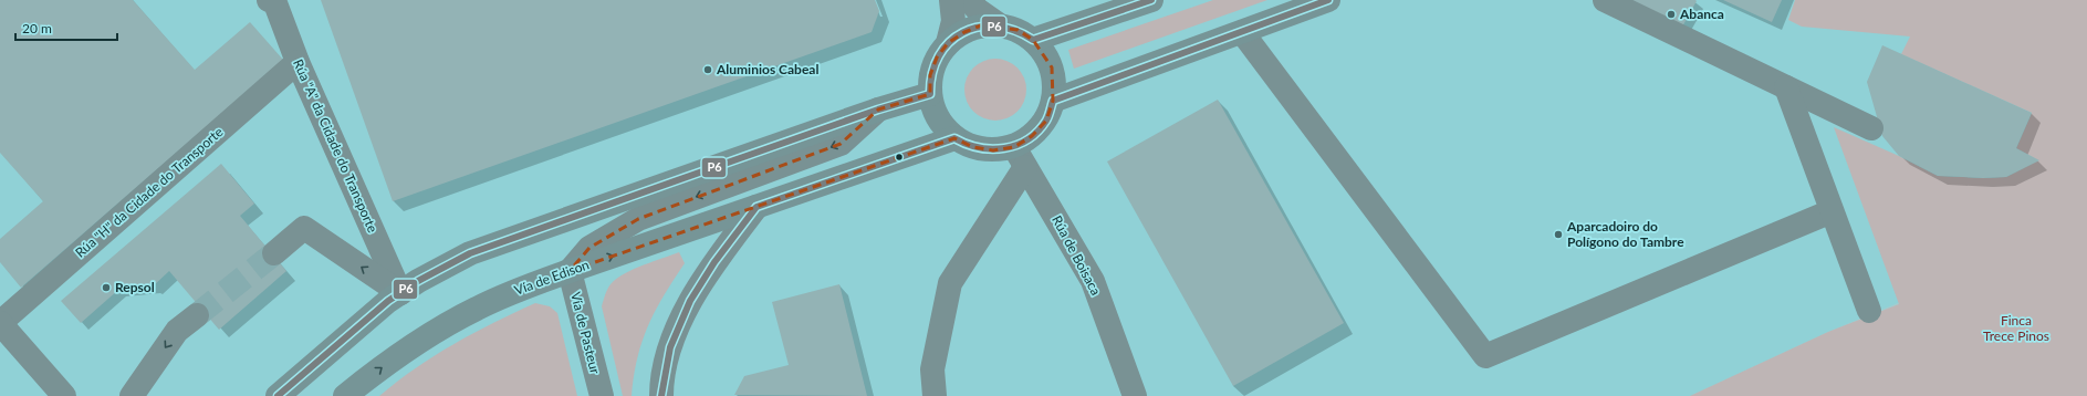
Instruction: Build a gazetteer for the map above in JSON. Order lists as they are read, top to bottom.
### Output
{
  "streets": {
    "main road": ["Vía de Edison"],
    "street": [
      "Rúa \"A\" da Cidade do Transporte",
      "Rúa \"H\" da Cidade do Transporte",
      "Rúa de Boisaca",
      "Vía de Pasteur"
    ]
  },
  "crossings": [
    ["Rúa \"A\" da Cidade do Transporte", "Rúa \"H\" da Cidade do Transporte"],
    ["Rúa de Boisaca", "Vía de Edison"],
    ["Vía de Edison", "Vía de Pasteur"]
  ],
  "parks": ["Finca Trece Pinos"],
  "places": [
    "Abanca",
    "Aluminios Cabeal",
    "Aparcadoiro do Polígono do Tambre",
    "Repsol"
  ],
  "lines": ["transit line P6"],
  "scale_bar": "20 m"
}
